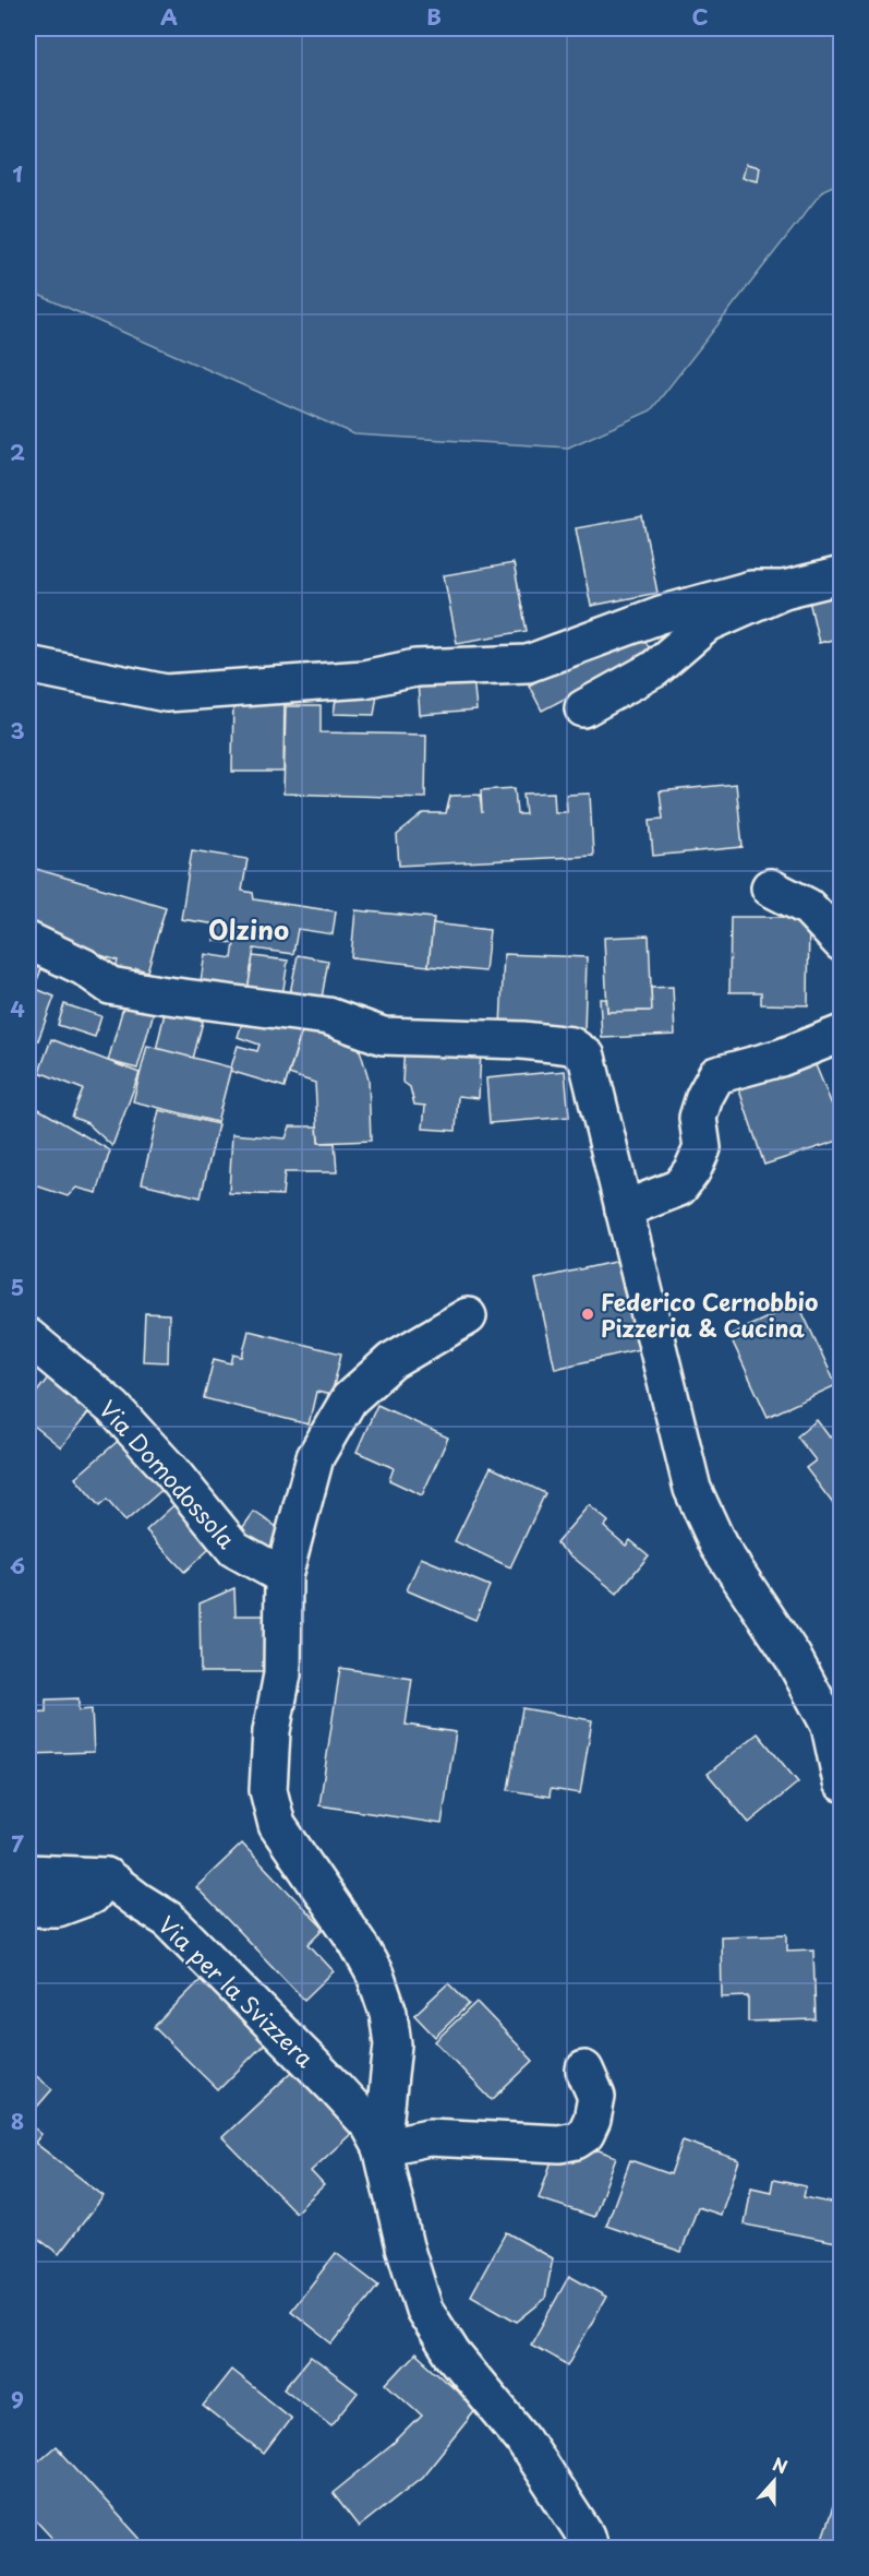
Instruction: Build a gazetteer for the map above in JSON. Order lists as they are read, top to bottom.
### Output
{
  "streets": {
    "street": ["Via Domodossola", "Via per la Svizzera"]
  },
  "districts": ["Olzino"],
  "places": ["Federico Cernobbio Pizzeria & Cucina"],
  "north": "top",
  "grid": {
    "columns": ["A", "B", "C"],
    "rows": [
      "1",
      "2",
      "3",
      "4",
      "5",
      "6",
      "7",
      "8",
      "9"
    ]
  }
}
